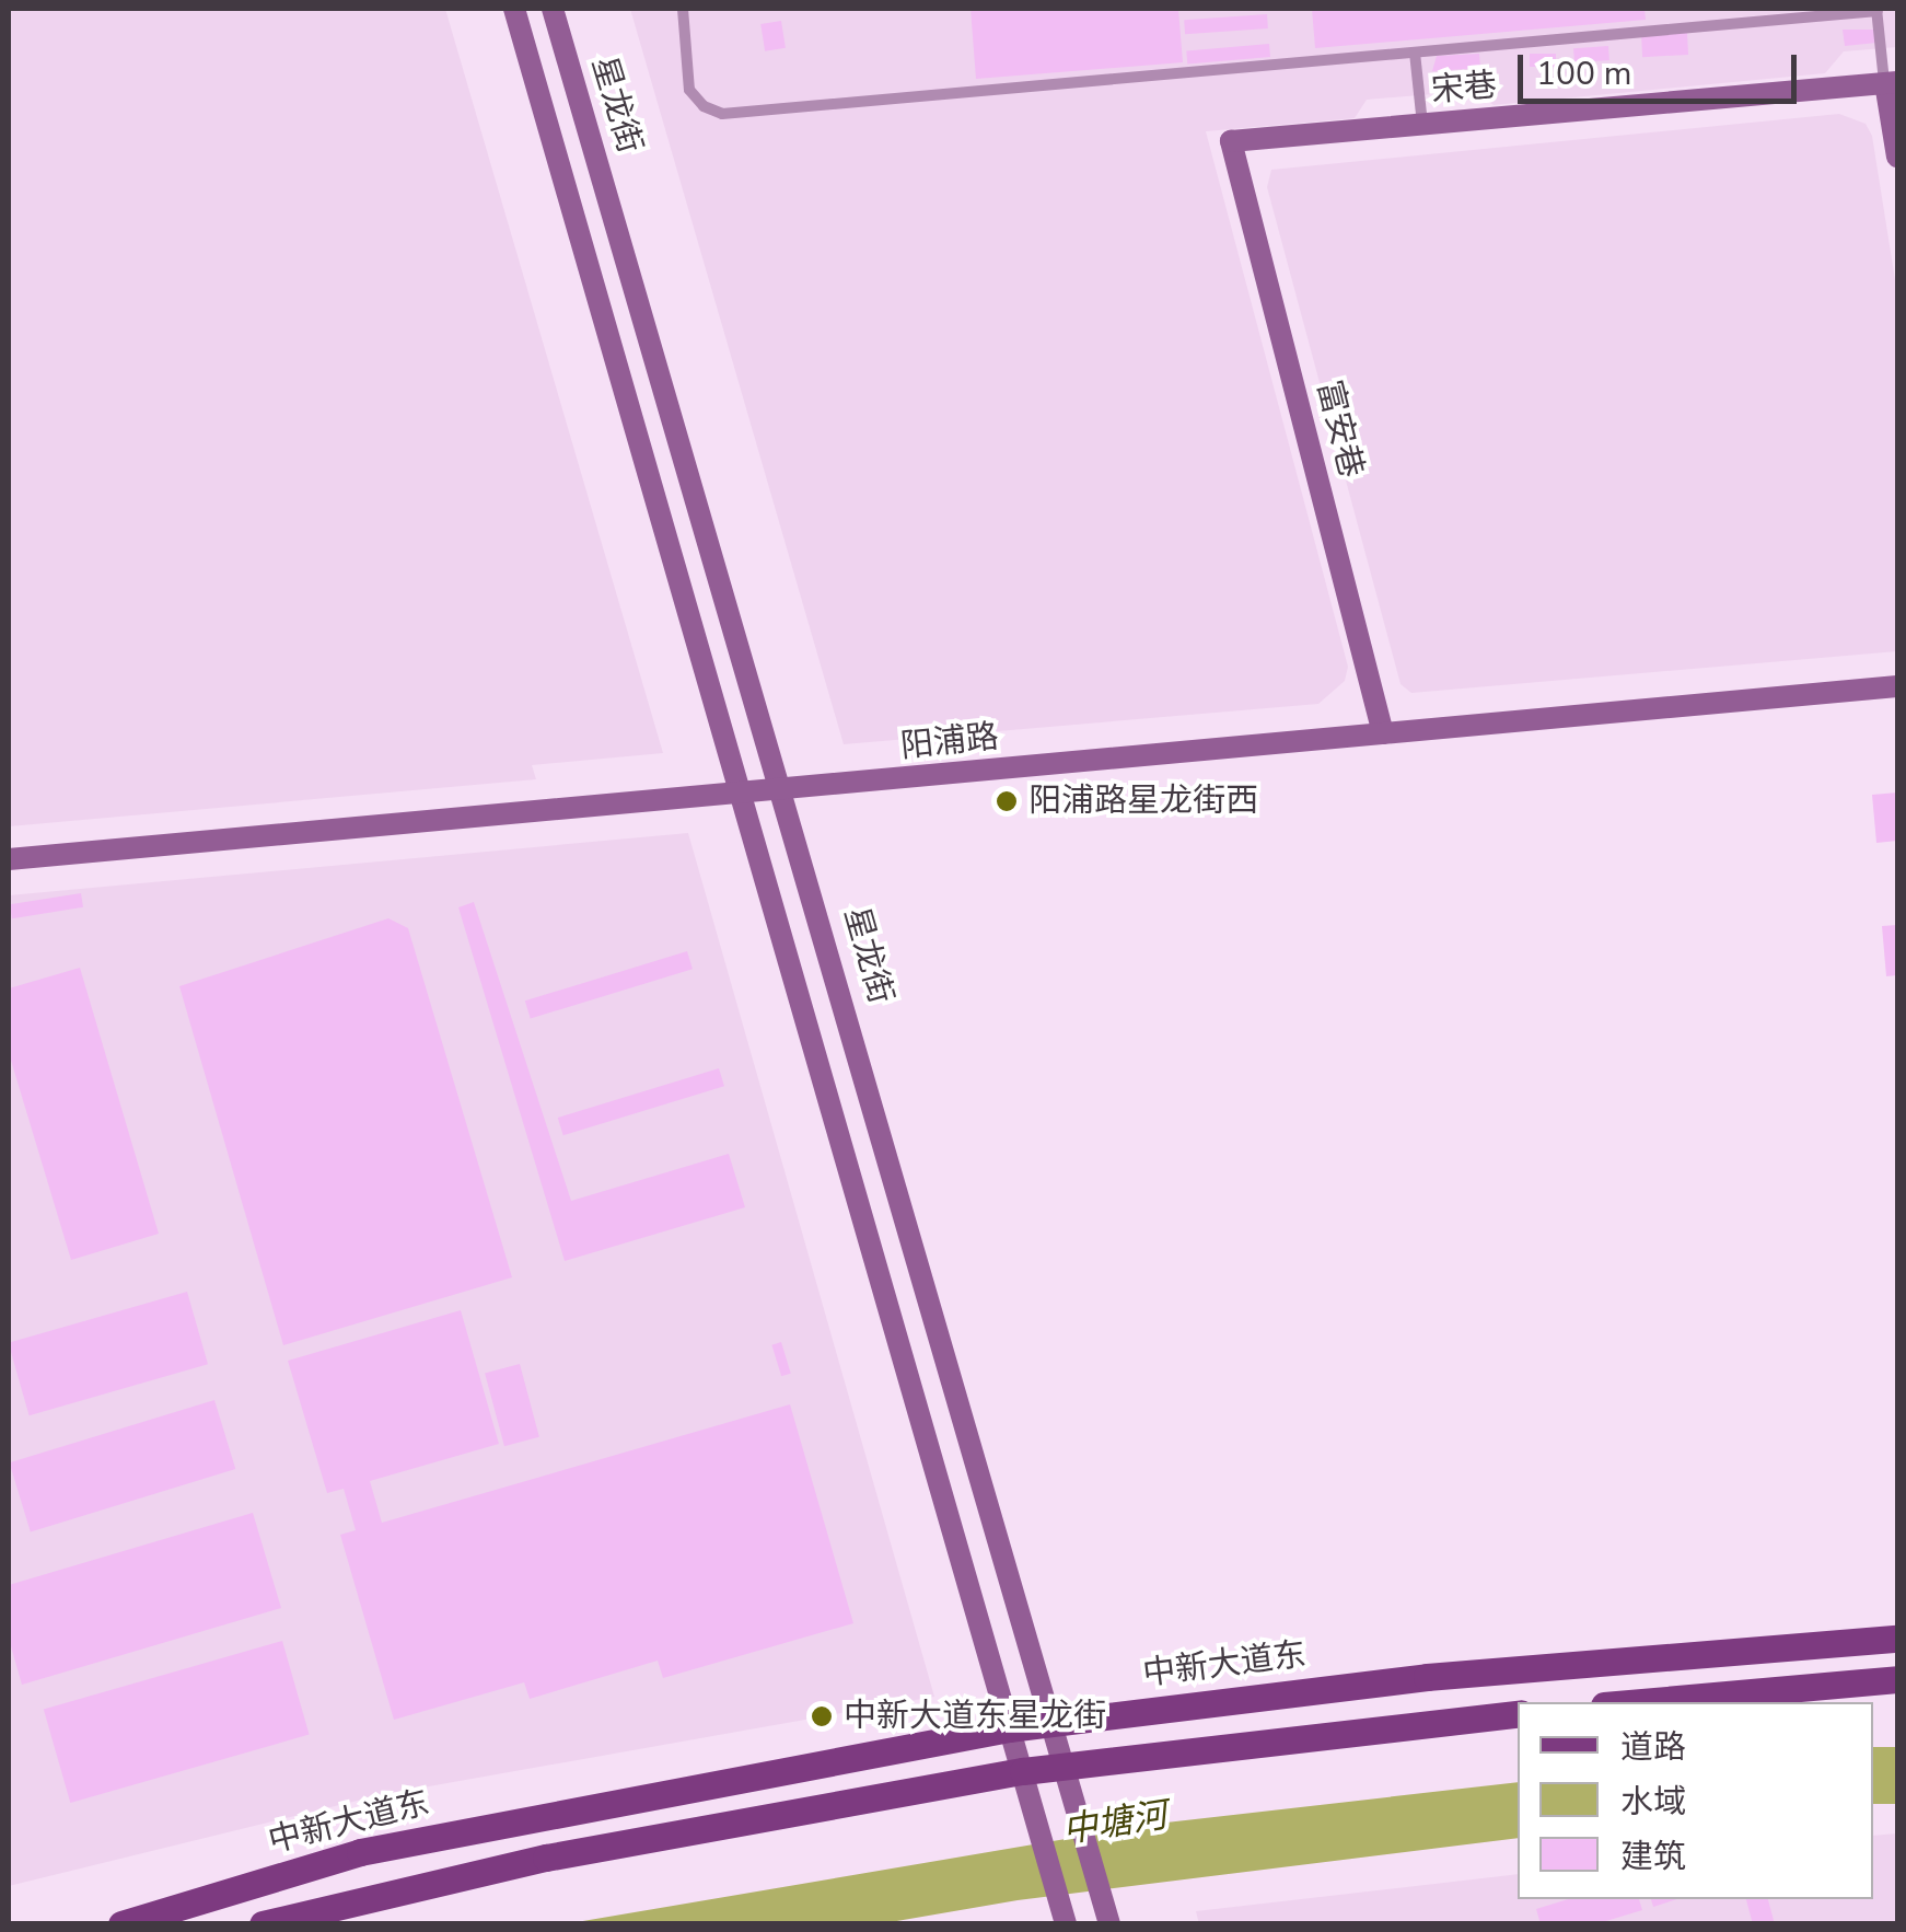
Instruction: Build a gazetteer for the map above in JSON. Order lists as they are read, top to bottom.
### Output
{
  "streets": {
    "main road": [
      "宋巷",
      "星龙街",
      "富安巷",
      "阳浦路",
      "中新大道东"
    ]
  },
  "crossings": [
    ["宋巷", "富安巷"],
    ["星龙街", "阳浦路"],
    ["星龙街", "中新大道东"],
    ["富安巷", "阳浦路"]
  ],
  "water": ["中塘河"],
  "places": ["阳浦路星龙街西", "中新大道东星龙街"],
  "legend": ["道路", "水域", "建筑"],
  "scale_bar": "100 m"
}
